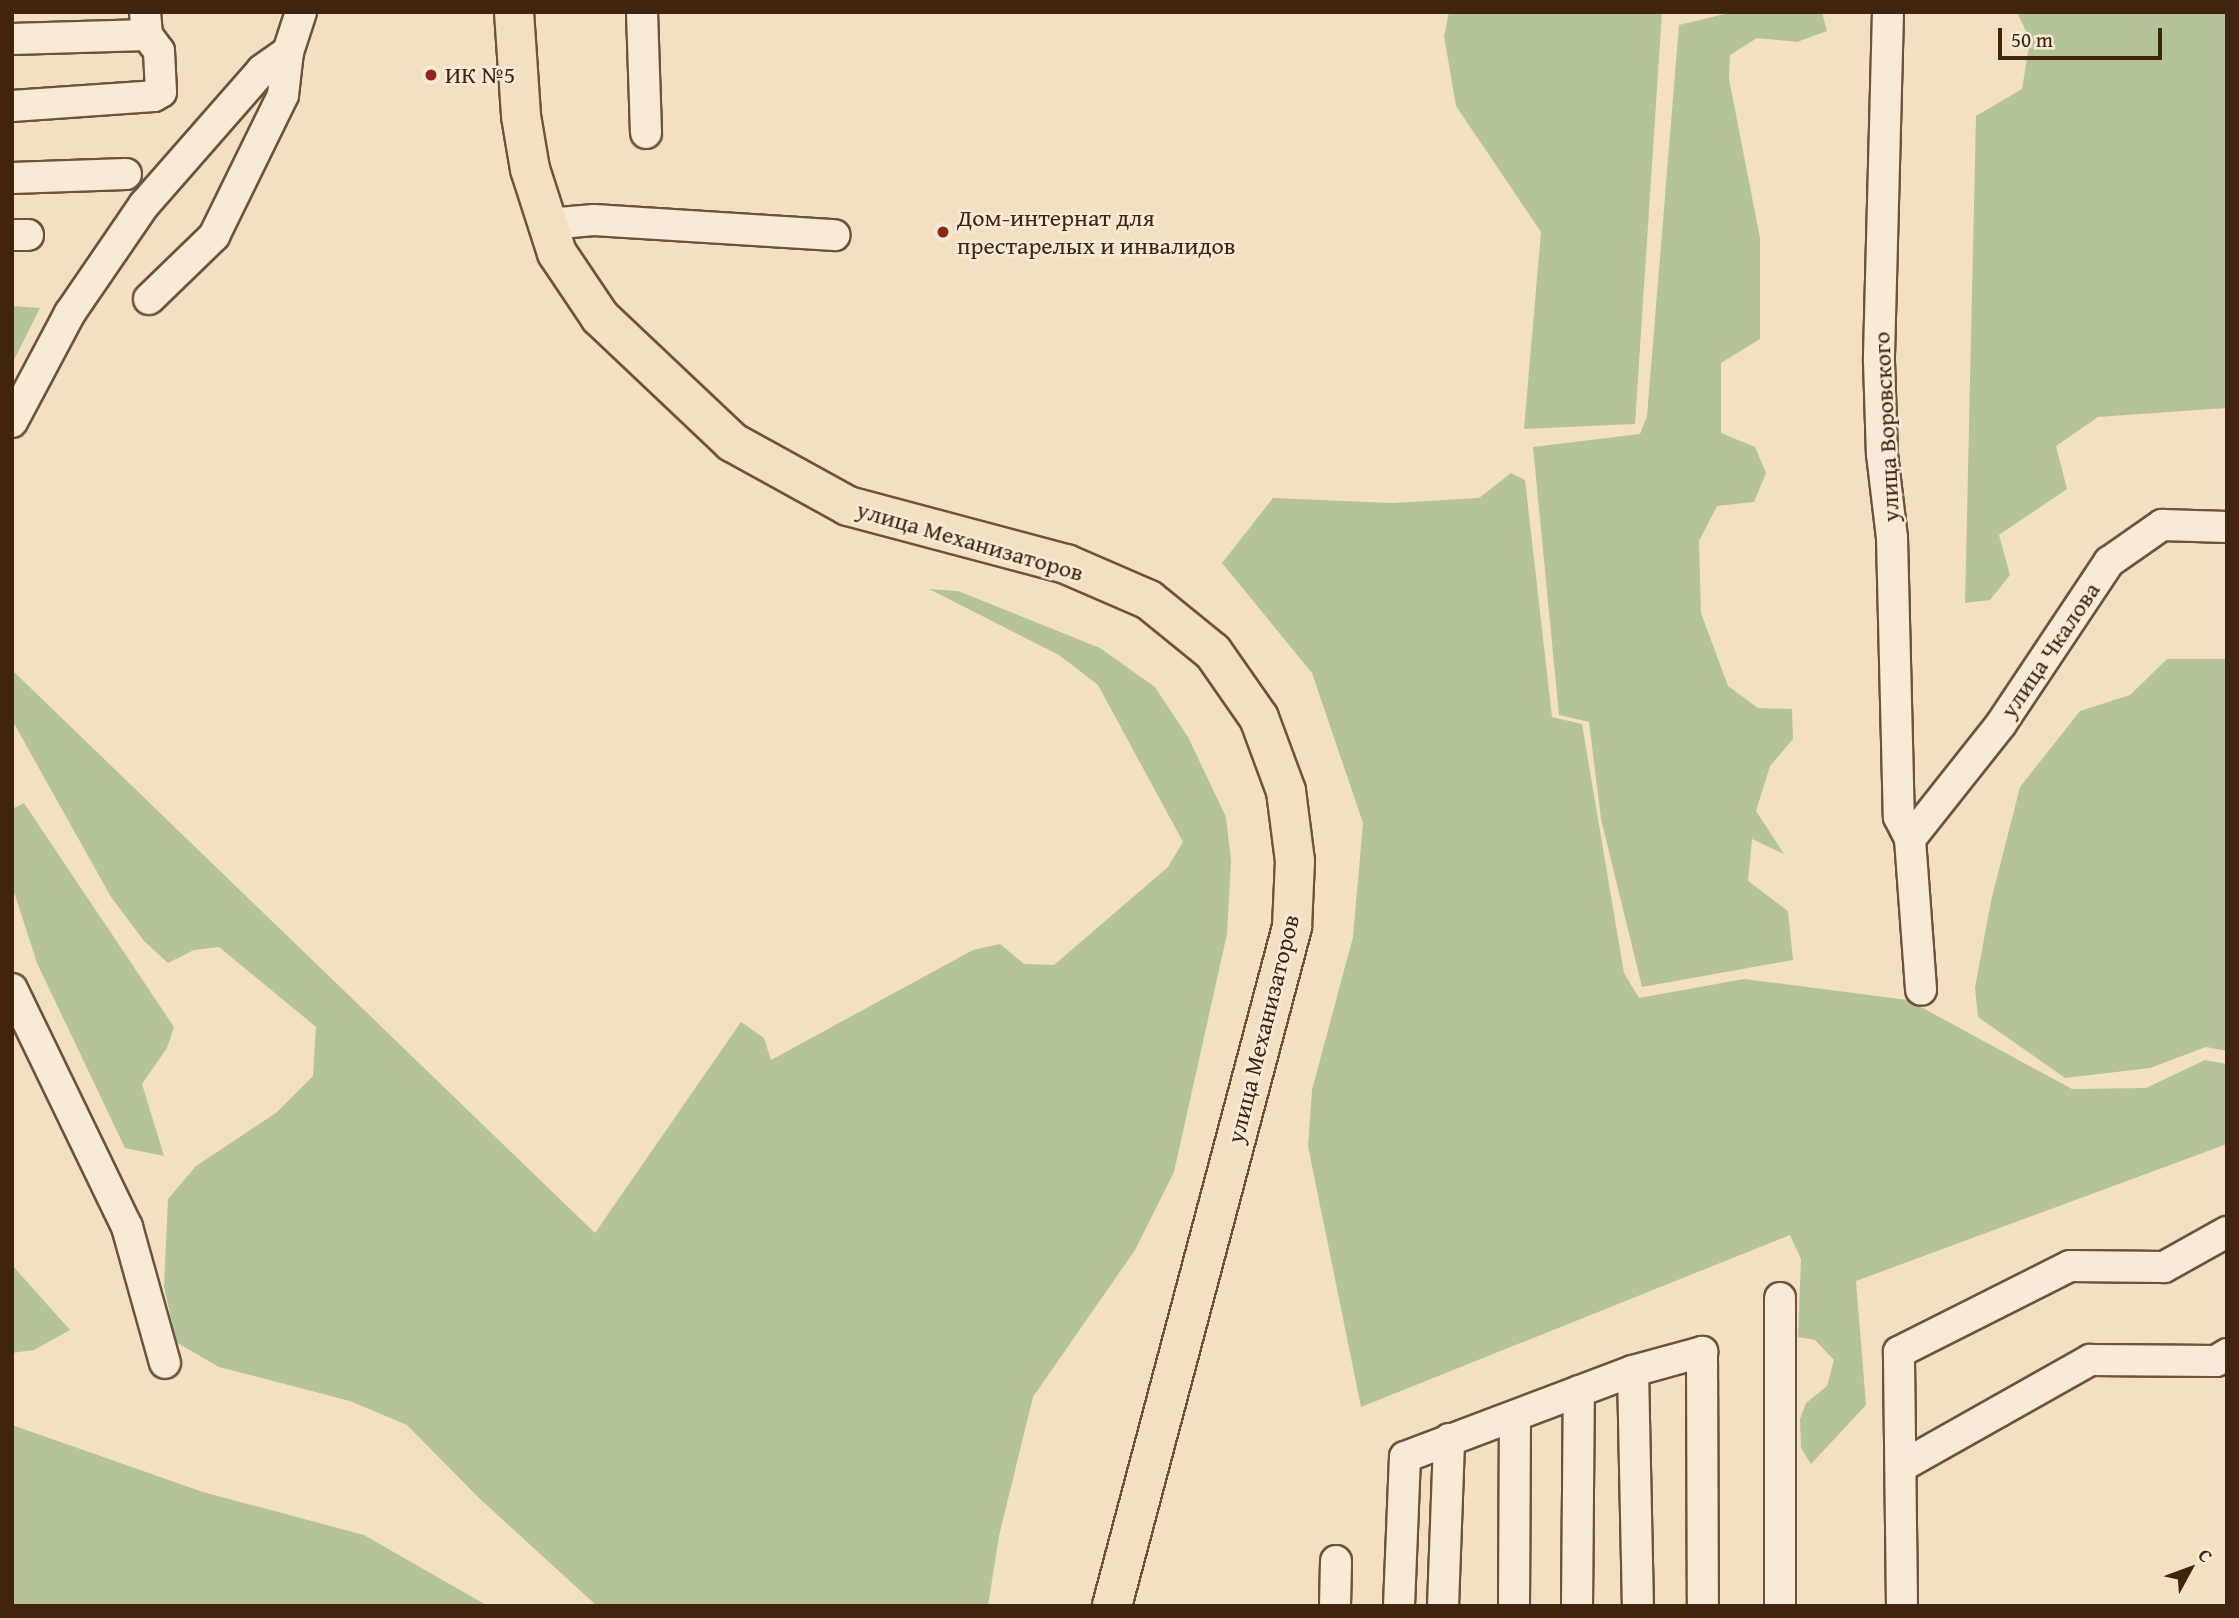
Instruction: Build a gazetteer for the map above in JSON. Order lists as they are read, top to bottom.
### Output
{
  "streets": {
    "main road": ["улица Механизаторов"],
    "street": ["улица Воровского", "улица Чкалова"]
  },
  "crossings": [
    ["улица Воровского", "улица Чкалова"]
  ],
  "places": ["ИК №5", "Дом-интернат для престарелых и инвалидов"],
  "scale_bar": "50 m",
  "north": "top right"
}
